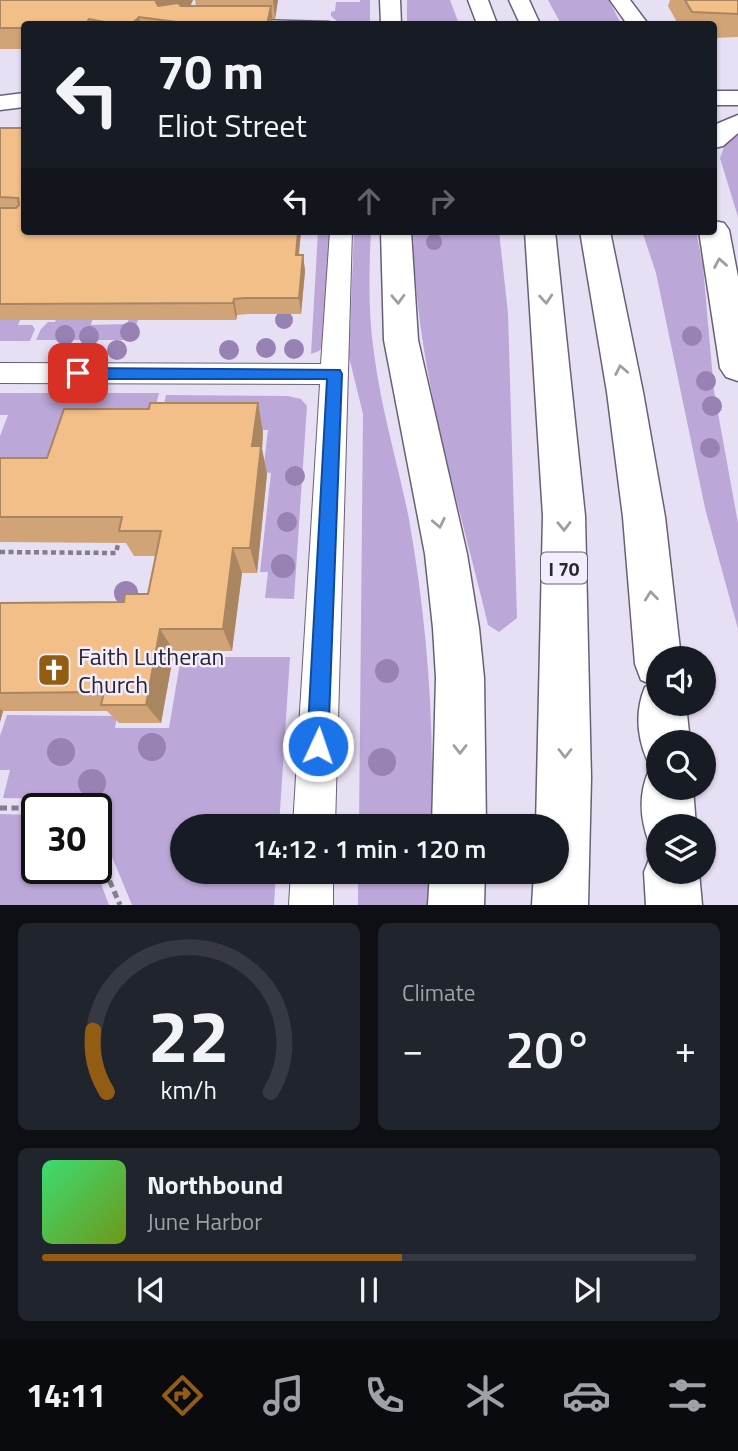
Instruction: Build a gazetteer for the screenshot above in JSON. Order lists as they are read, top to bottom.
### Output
{
  "streets": {
    "main road": ["I 70"]
  },
  "places": {
    "church": ["Faith Lutheran Church"]
  },
  "page": {
    "turn": ["70 m", "Eliot Street"],
    "limit": "30",
    "trip": "14:12 · 1 min · 120 m",
    "tile": "Climate",
    "heat": ["−", "20°", "+"],
    "song": ["Northbound", "June Harbor"],
    "tabs": "14:11",
    "gauge": ["22", "km/h"]
  }
}
